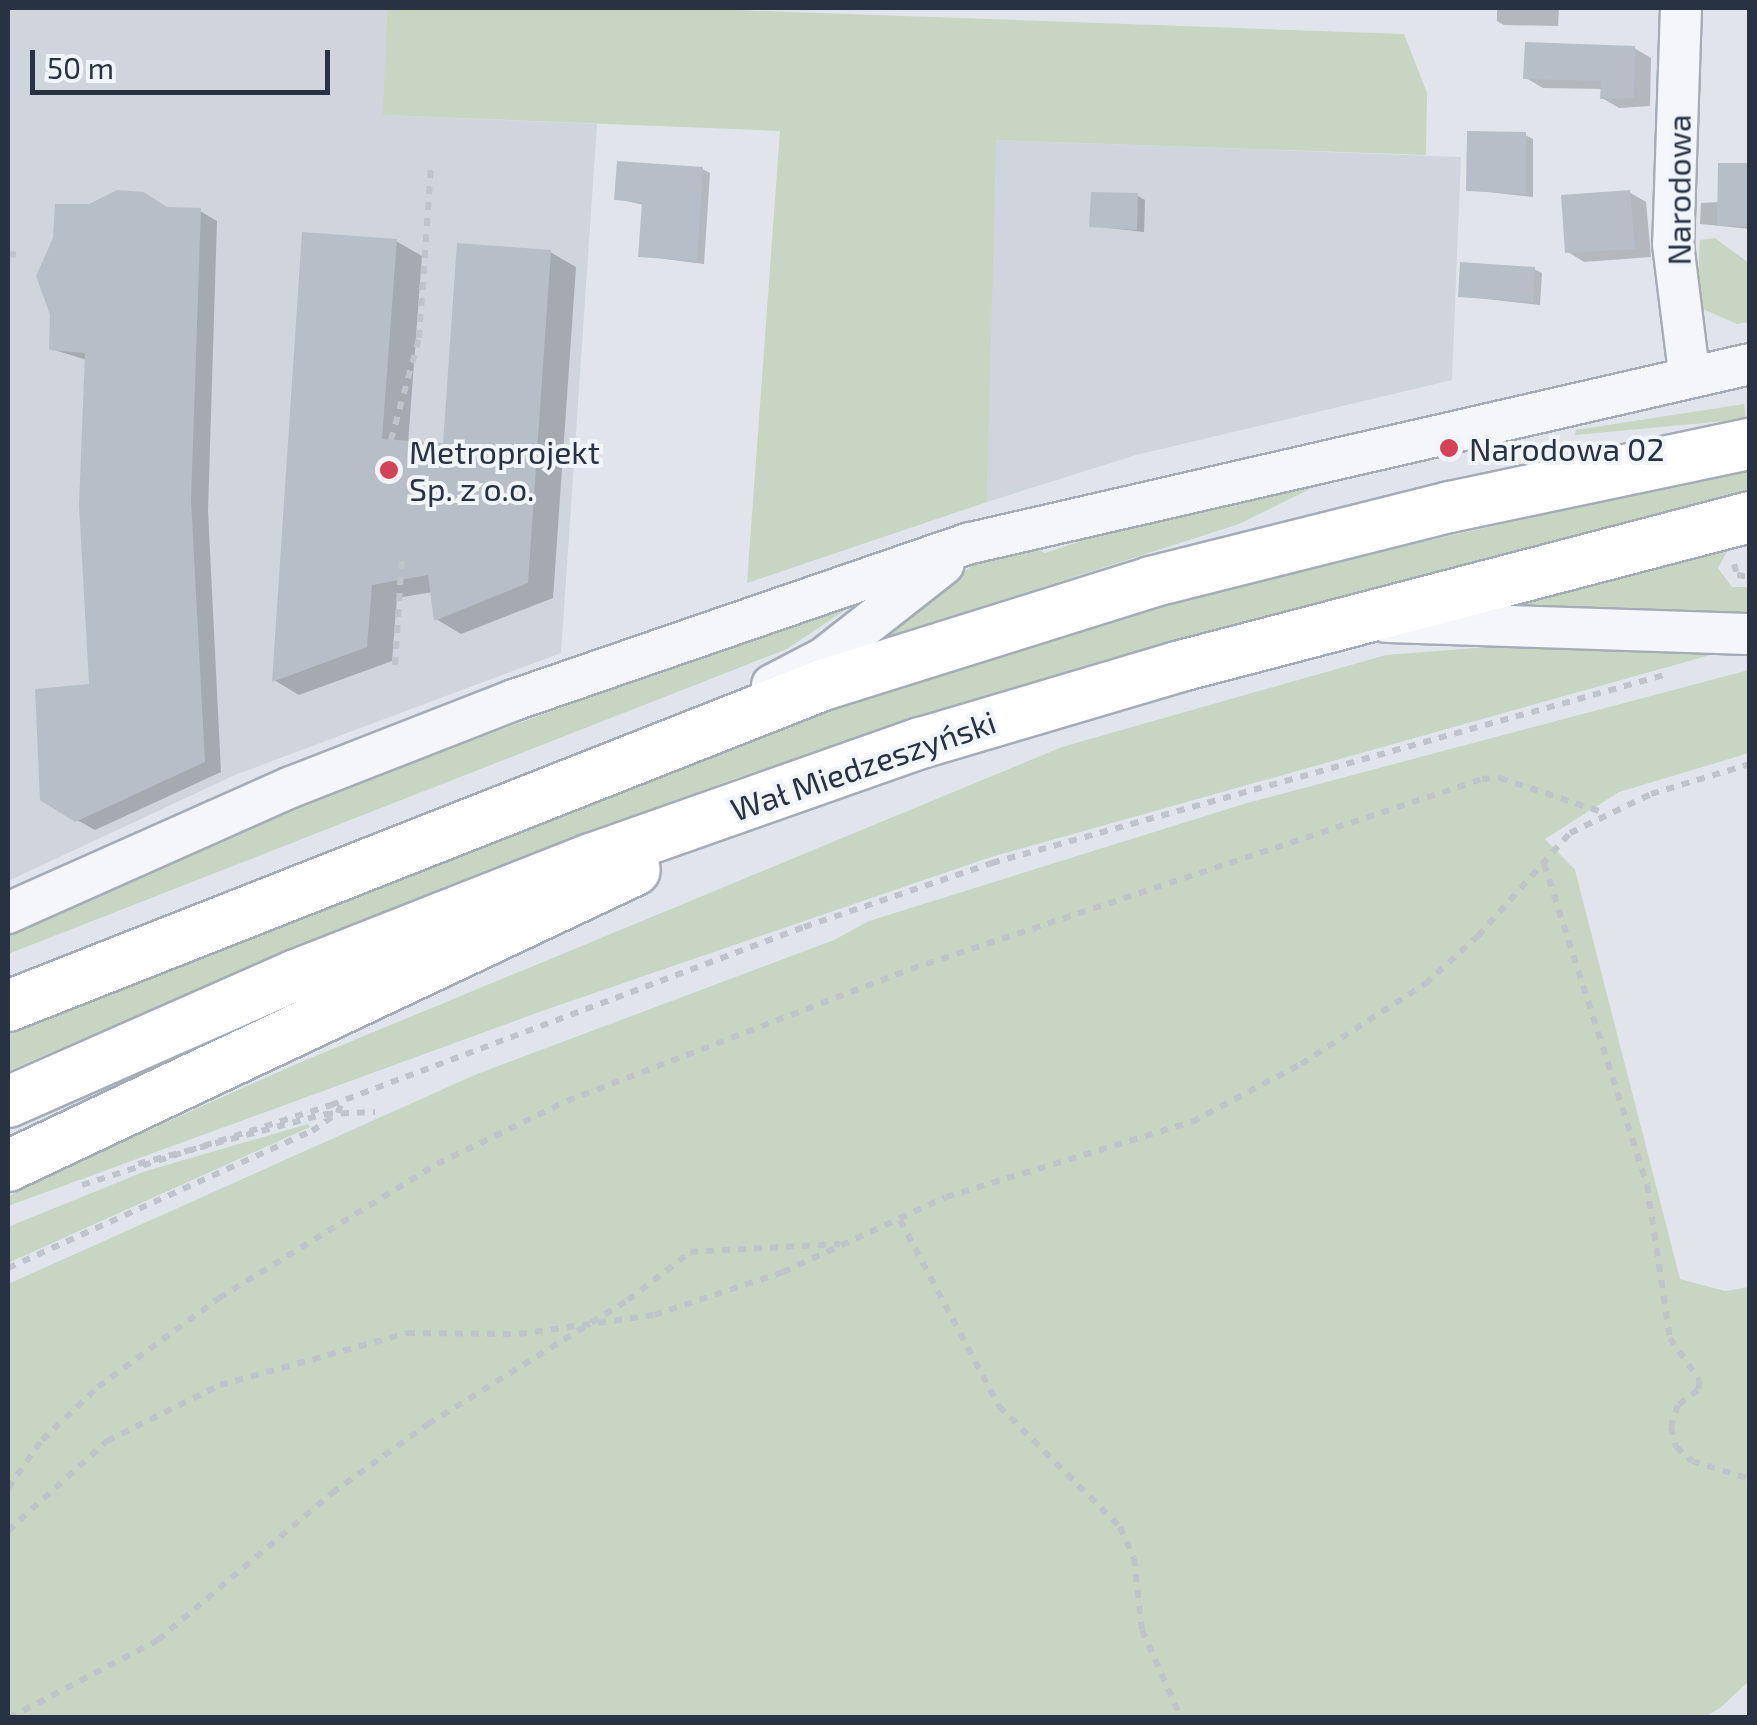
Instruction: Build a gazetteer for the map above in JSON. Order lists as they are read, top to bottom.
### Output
{
  "streets": {
    "main road": ["Wał Miedzeszyński"],
    "street": ["Narodowa"]
  },
  "places": ["Narodowa 02", "Metroprojekt Sp. z o.o."],
  "scale_bar": "50 m"
}
